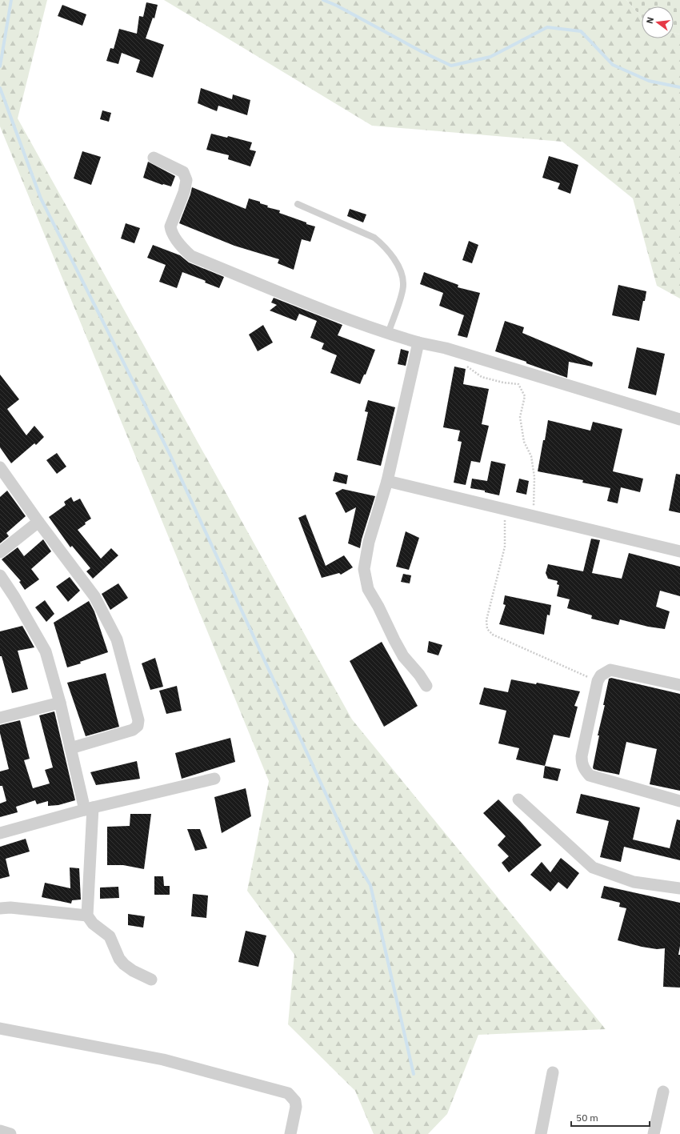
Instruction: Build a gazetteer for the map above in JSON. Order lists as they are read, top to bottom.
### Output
{
  "scale_bar": "50 m",
  "north": "left"
}
